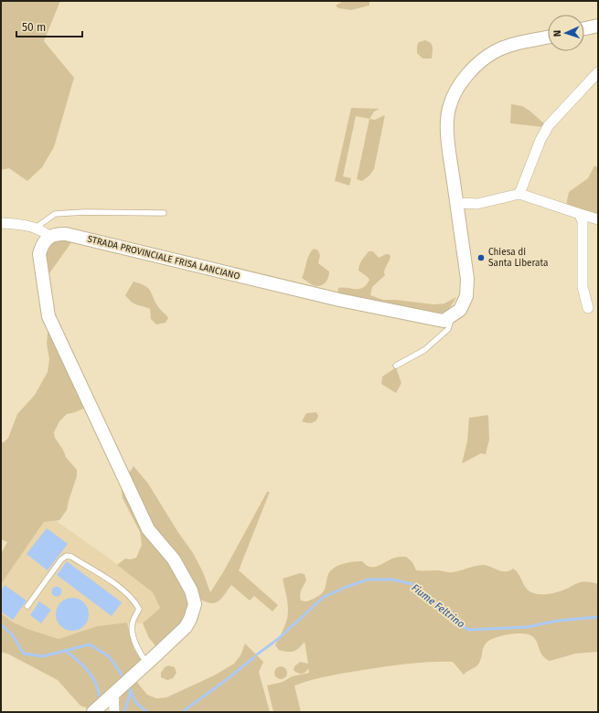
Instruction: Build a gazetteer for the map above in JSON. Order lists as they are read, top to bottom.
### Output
{
  "streets": {
    "street": ["STRADA PROVINCIALE FRISA LANCIANO"]
  },
  "water": ["Fiume Feltrino"],
  "places": ["Chiesa di Santa Liberata"],
  "scale_bar": "50 m",
  "north": "left"
}
